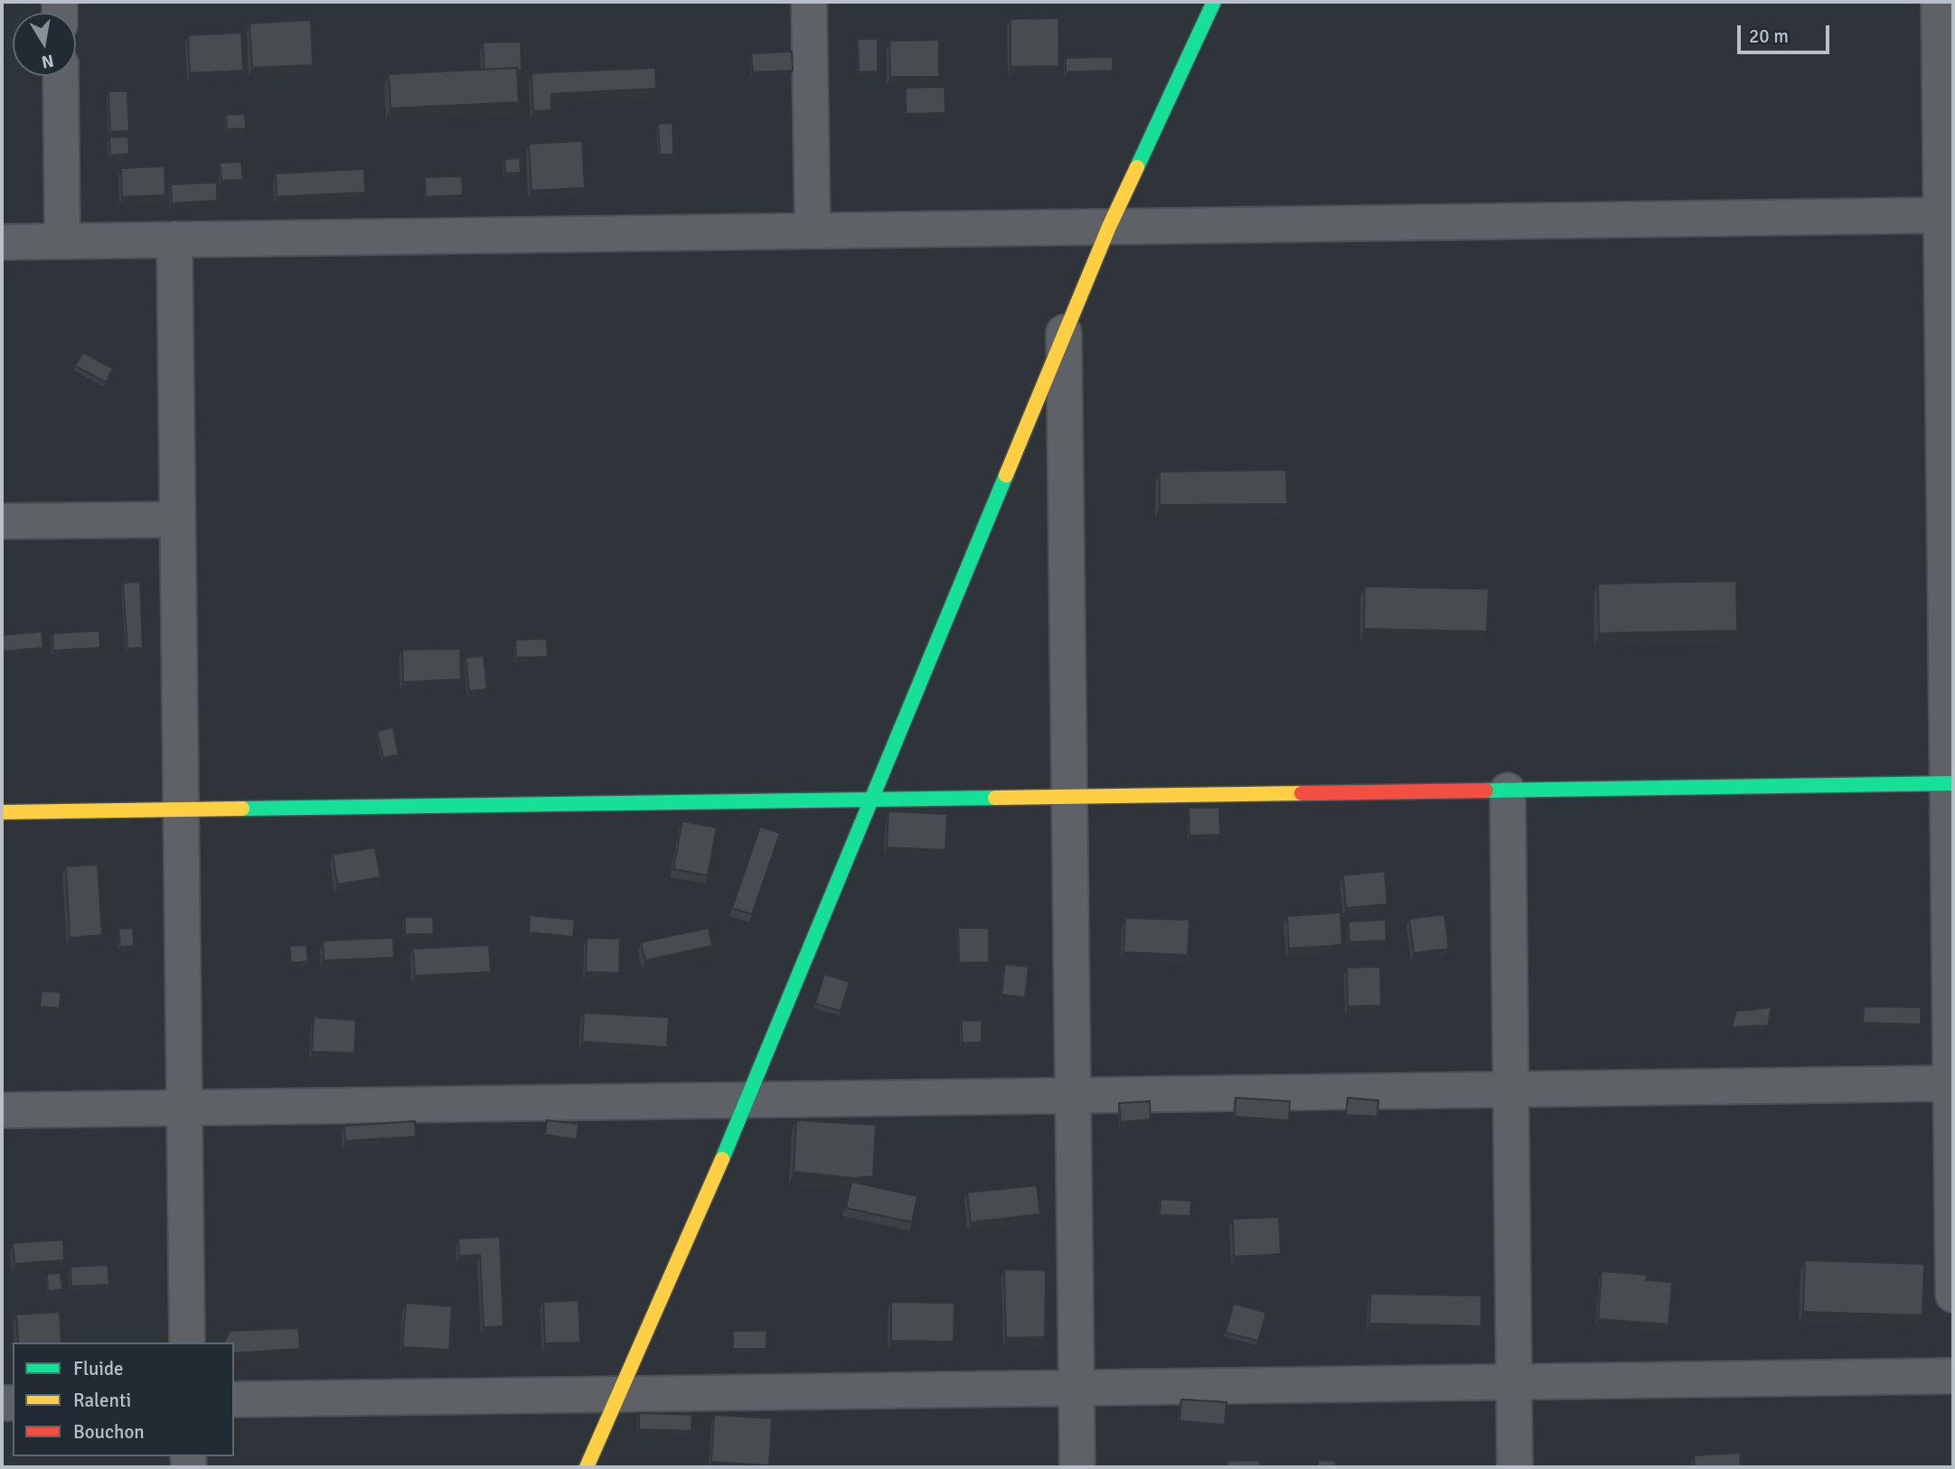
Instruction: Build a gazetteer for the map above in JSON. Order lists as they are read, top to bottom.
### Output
{
  "legend": ["Fluide", "Ralenti", "Bouchon"],
  "scale_bar": "20 m",
  "north": "bottom"
}
